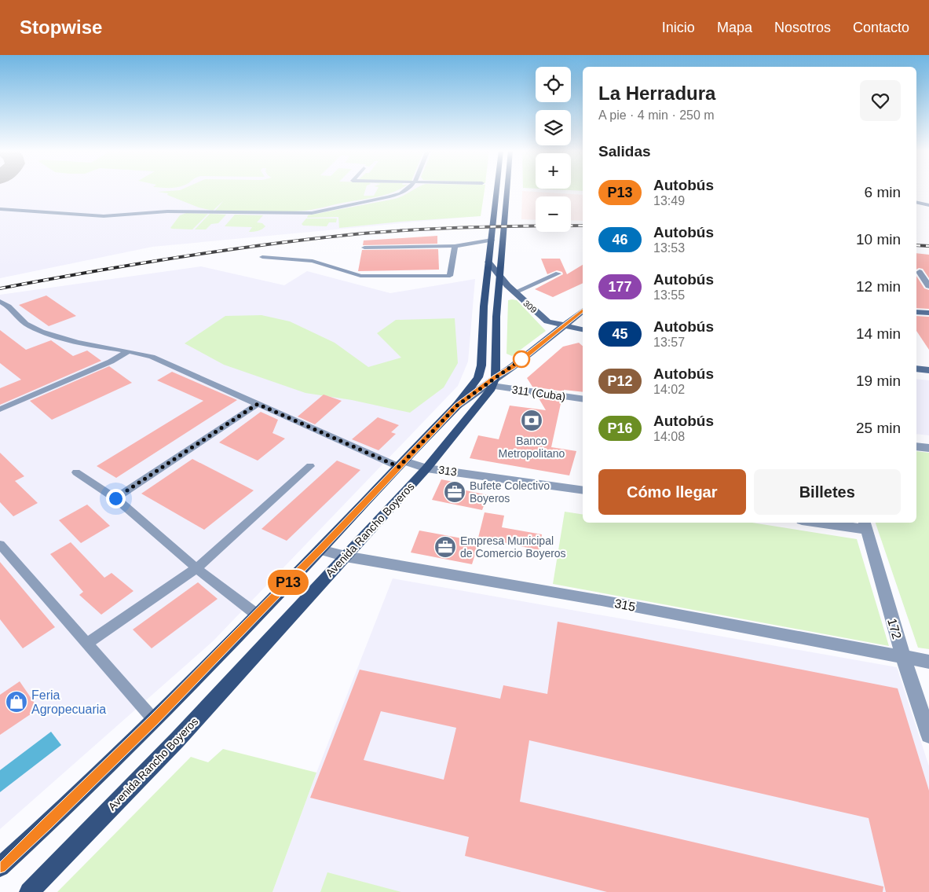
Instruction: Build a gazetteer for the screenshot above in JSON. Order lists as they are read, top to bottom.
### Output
{
  "streets": {
    "main road": ["309", "Avenida Rancho Boyeros"],
    "street": [
      "311 (Cuba)",
      "313",
      "315",
      "172"
    ]
  },
  "crossings": [
    ["311 (Cuba)", "Avenida Rancho Boyeros"],
    ["313", "Avenida Rancho Boyeros"],
    ["Avenida Rancho Boyeros", "315"],
    ["315", "172"]
  ],
  "places": {
    "bank": ["Banco Metropolitano"],
    "office": ["Bufete Colectivo Boyeros", "Empresa Municipal de Comercio Boyeros"],
    "shop": ["Feria Agropecuaria"]
  },
  "lines": ["bus line P13"],
  "page": {
    "header": "Stopwise",
    "nav": [
      "Inicio",
      "Mapa",
      "Nosotros",
      "Contacto"
    ],
    "on_map": "P13",
    "map_buttons": ["+", "−"],
    "heading": [
      ["La Herradura", "A pie · 4 min · 250 m"],
      "Salidas"
    ],
    "list": [
      {
        "mark": "P13",
        "name": "Autobús",
        "note": "13:49",
        "value": "6 min"
      },
      {
        "mark": "46",
        "name": "Autobús",
        "note": "13:53",
        "value": "10 min"
      },
      {
        "mark": "177",
        "name": "Autobús",
        "note": "13:55",
        "value": "12 min"
      },
      {
        "mark": "45",
        "name": "Autobús",
        "note": "13:57",
        "value": "14 min"
      },
      {
        "mark": "P12",
        "name": "Autobús",
        "note": "14:02",
        "value": "19 min"
      },
      {
        "mark": "P16",
        "name": "Autobús",
        "note": "14:08",
        "value": "25 min"
      }
    ],
    "buttons": ["Cómo llegar", "Billetes"]
  }
}
